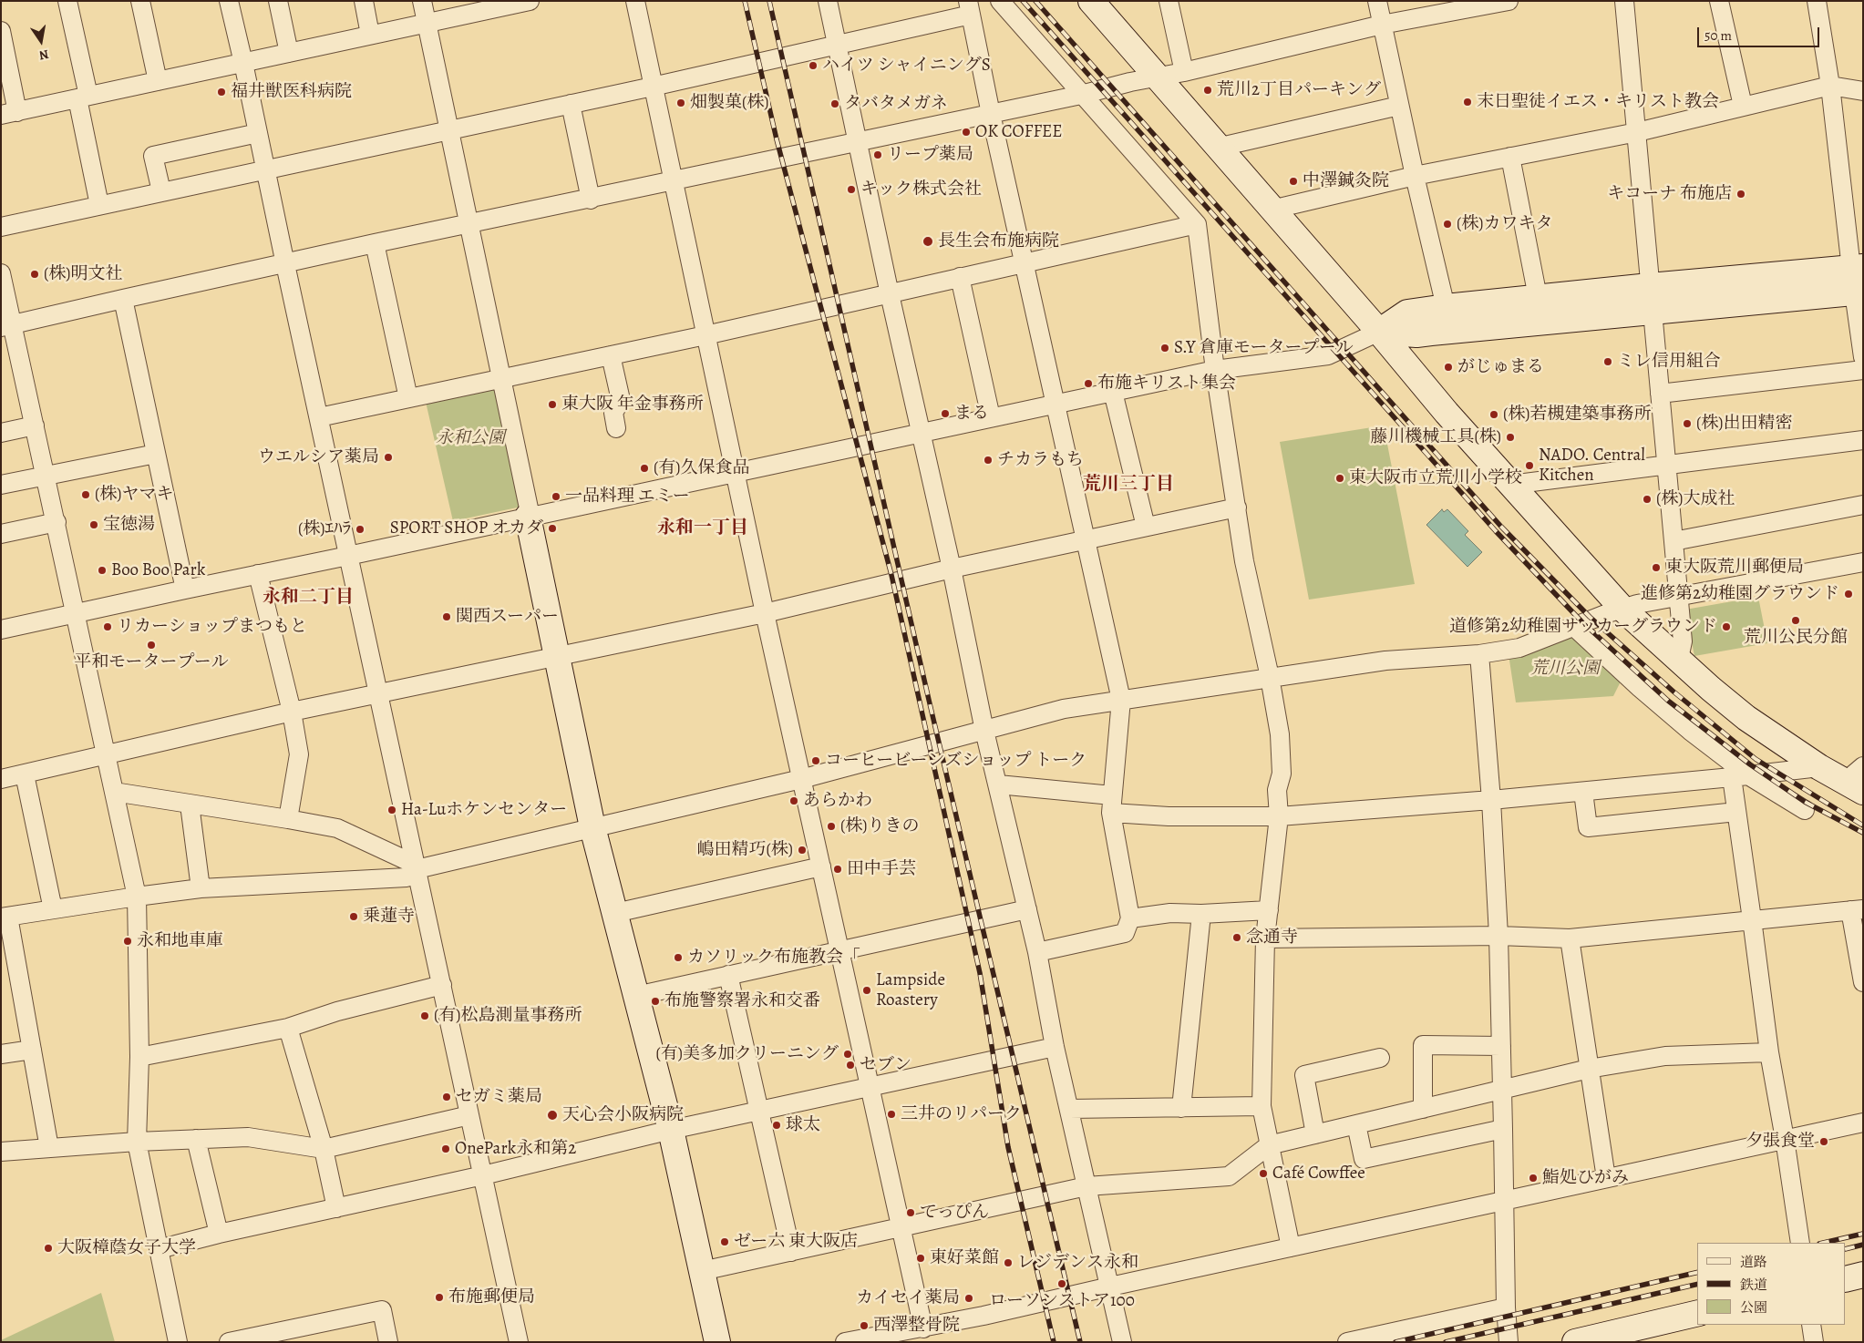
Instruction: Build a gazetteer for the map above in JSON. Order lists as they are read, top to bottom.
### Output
{
  "districts": ["荒川三丁目", "永和一丁目", "永和二丁目"],
  "parks": ["永和公園", "荒川公園"],
  "places": [
    "ハイツ シャイニングS",
    "荒川2丁目パーキング",
    "福井獣医科病院",
    "末日聖徒イエス・キリスト教会",
    "畑製菓(株)",
    "タバタメガネ",
    "OK COFFEE",
    "リープ薬局",
    "中澤鍼灸院",
    "キック株式会社",
    "キコーナ 布施店",
    "(株)カワキタ",
    "長生会布施病院",
    "(株)明文社",
    "S.Y 倉庫モータープール",
    "ミレ信用組合",
    "がじゅまる",
    "布施キリスト集会",
    "東大阪 年金事務所",
    "まる",
    "(株)若槻建築事務所",
    "(株)出田精密",
    "藤川機械工具(株)",
    "ウエルシア薬局",
    "チカラもち",
    "NADO. Central Kitchen",
    "(有)久保食品",
    "東大阪市立荒川小学校",
    "(株)ヤマキ",
    "一品料理 エミー",
    "(株)大成社",
    "宝徳湯",
    "SPORT SHOP オカダ",
    "(株)ｴﾊﾗ",
    "東大阪荒川郵便局",
    "Boo Boo Park",
    "進修第2幼稚園グラウンド",
    "関西スーパー",
    "荒川公民分館",
    "リカーショップまつもと",
    "道修第2幼稚園サッカーグラウンド",
    "平和モータープール",
    "コーヒービーンズショップ トーク",
    "あらかわ",
    "Ha-Luホケンセンター",
    "(株)りきの",
    "嶋田精巧(株)",
    "田中手芸",
    "乗蓮寺",
    "念通寺",
    "永和地車庫",
    "カソリック布施教会「",
    "Lampside Roastery",
    "布施警察署永和交番",
    "(有)松島測量事務所",
    "(有)美多加クリーニング",
    "セブン",
    "セガミ薬局",
    "三井のリパーク",
    "天心会小阪病院",
    "球太",
    "夕張食堂",
    "OnePark永和第2",
    "Café Cowffee",
    "鮨処ひがみ",
    "てっぴん",
    "ゼー六 東大阪店",
    "大阪樟蔭女子大学",
    "東好菜館",
    "レジデンス永和",
    "ローソンストア100",
    "布施郵便局",
    "カイセイ薬局",
    "西澤整骨院"
  ],
  "legend": ["道路", "鉄道", "公園"],
  "scale_bar": "50 m",
  "north": "bottom"
}
